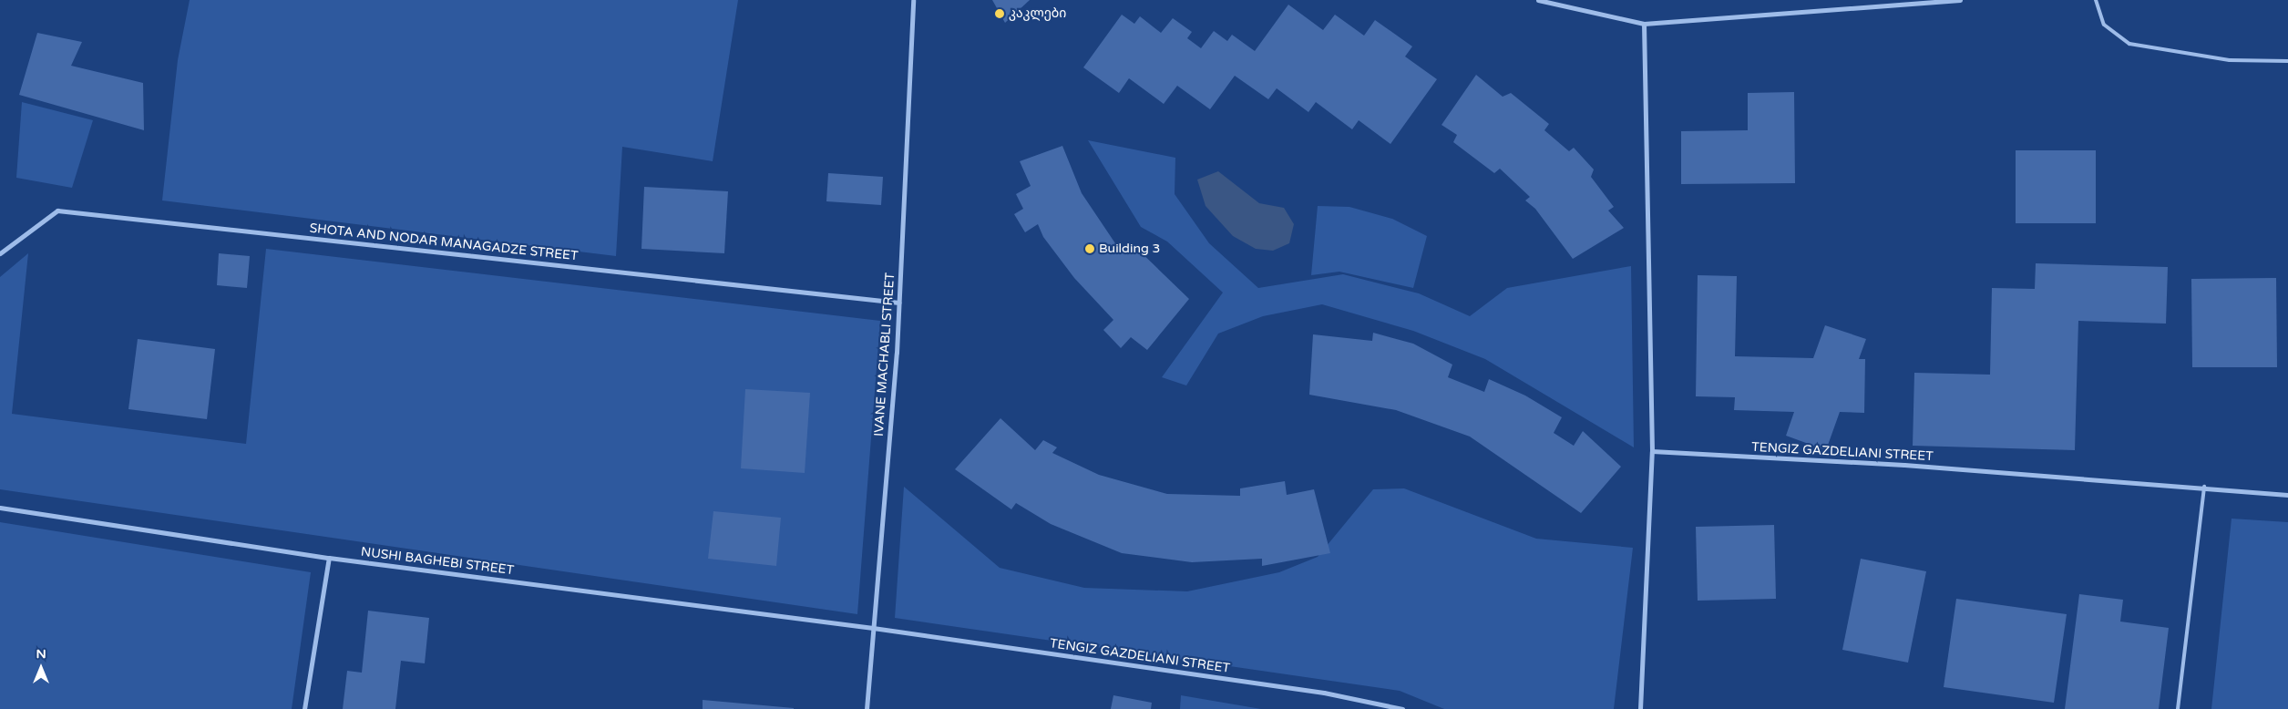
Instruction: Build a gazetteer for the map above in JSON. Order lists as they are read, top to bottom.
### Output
{
  "streets": {
    "street": [
      "SHOTA AND NODAR MANAGADZE STREET",
      "IVANE MACHABLI STREET",
      "TENGIZ GAZDELIANI STREET",
      "NUSHI BAGHEBI STREET"
    ]
  },
  "crossings": [
    ["SHOTA AND NODAR MANAGADZE STREET", "IVANE MACHABLI STREET"],
    ["IVANE MACHABLI STREET", "TENGIZ GAZDELIANI STREET"],
    ["IVANE MACHABLI STREET", "NUSHI BAGHEBI STREET"],
    ["TENGIZ GAZDELIANI STREET", "NUSHI BAGHEBI STREET"]
  ],
  "places": ["კაკლები", "Building 3"],
  "north": "top"
}
